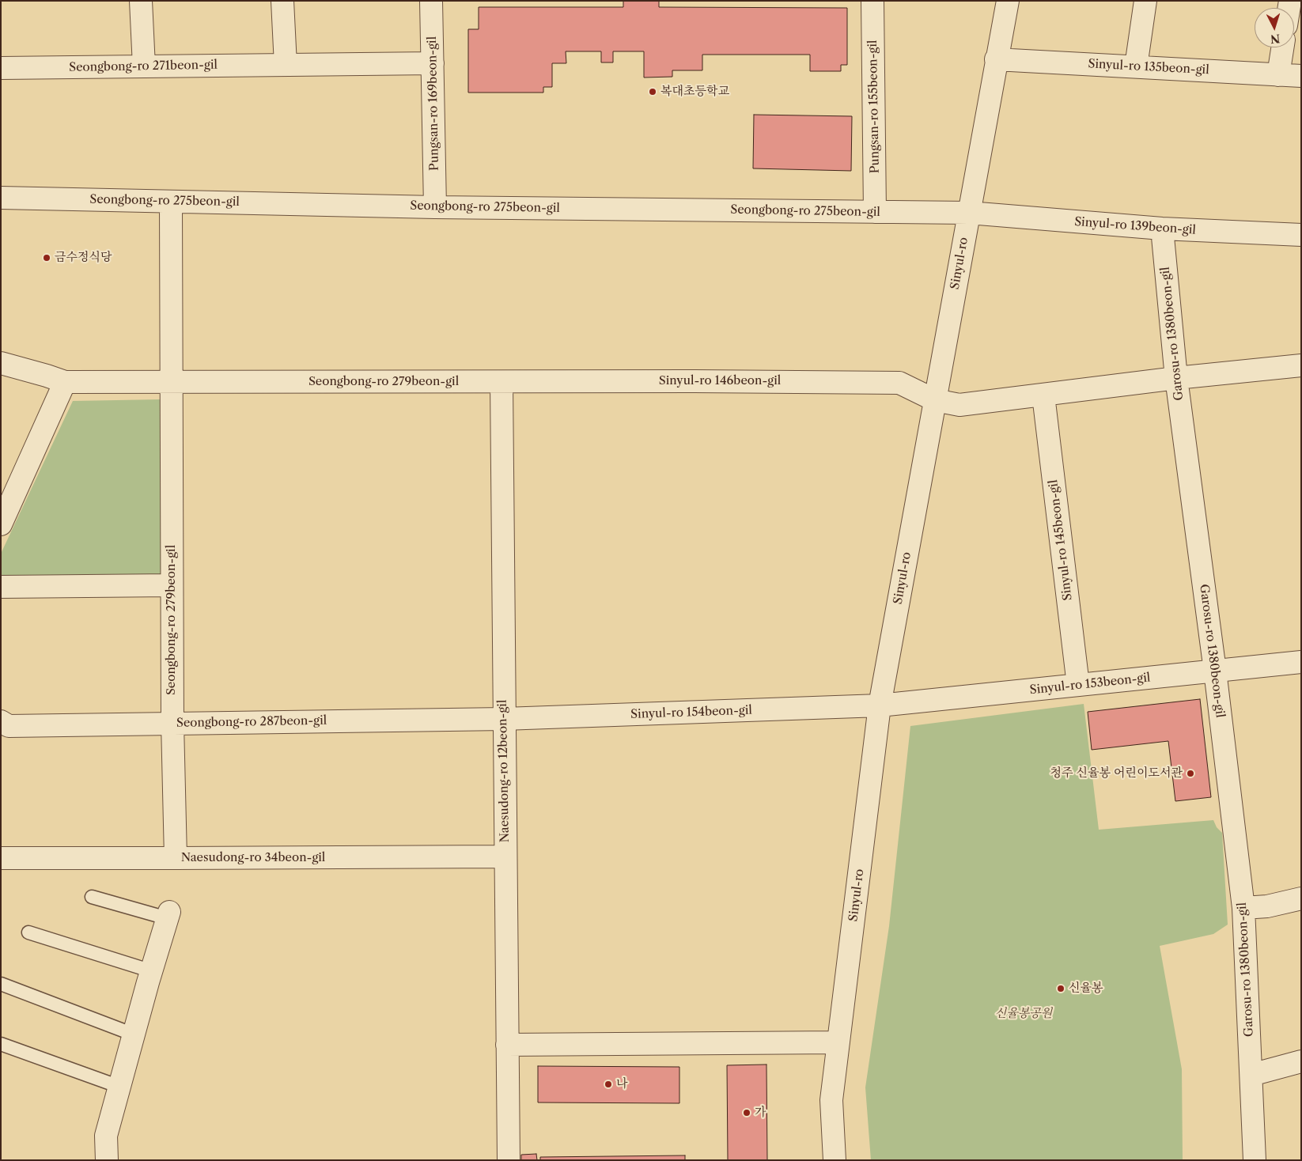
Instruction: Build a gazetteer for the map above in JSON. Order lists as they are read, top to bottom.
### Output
{
  "streets": {
    "street": [
      "Seongbong-ro 271beon-gil",
      "Sinyul-ro 135beon-gil",
      "Pungsan-ro 169beon-gil",
      "Pungsan-ro 155beon-gil",
      "Seongbong-ro 275beon-gil",
      "Sinyul-ro 139beon-gil",
      "Sinyul-ro",
      "Garosu-ro 1380beon-gil",
      "Sinyul-ro 146beon-gil",
      "Seongbong-ro 279beon-gil",
      "Sinyul-ro 145beon-gil",
      "Sinyul-ro 153beon-gil",
      "Sinyul-ro 154beon-gil",
      "Seongbong-ro 287beon-gil",
      "Naesudong-ro 12beon-gil",
      "Naesudong-ro 34beon-gil"
    ]
  },
  "crossings": [
    ["Seongbong-ro 271beon-gil", "Pungsan-ro 169beon-gil"],
    ["Sinyul-ro 135beon-gil", "Sinyul-ro"],
    ["Pungsan-ro 169beon-gil", "Seongbong-ro 275beon-gil"],
    ["Pungsan-ro 155beon-gil", "Seongbong-ro 275beon-gil"],
    ["Seongbong-ro 275beon-gil", "Sinyul-ro 139beon-gil"],
    ["Seongbong-ro 275beon-gil", "Sinyul-ro"],
    ["Seongbong-ro 275beon-gil", "Seongbong-ro 279beon-gil"],
    ["Sinyul-ro 139beon-gil", "Sinyul-ro"],
    ["Sinyul-ro 139beon-gil", "Garosu-ro 1380beon-gil"],
    ["Sinyul-ro", "Sinyul-ro 146beon-gil"],
    ["Sinyul-ro", "Sinyul-ro 153beon-gil"],
    ["Sinyul-ro", "Sinyul-ro 154beon-gil"],
    ["Garosu-ro 1380beon-gil", "Sinyul-ro 153beon-gil"],
    ["Sinyul-ro 146beon-gil", "Seongbong-ro 279beon-gil"],
    ["Sinyul-ro 146beon-gil", "Naesudong-ro 12beon-gil"],
    ["Seongbong-ro 279beon-gil", "Seongbong-ro 287beon-gil"],
    ["Seongbong-ro 279beon-gil", "Naesudong-ro 12beon-gil"],
    ["Seongbong-ro 279beon-gil", "Naesudong-ro 34beon-gil"],
    ["Sinyul-ro 145beon-gil", "Sinyul-ro 153beon-gil"],
    ["Sinyul-ro 153beon-gil", "Sinyul-ro 154beon-gil"],
    ["Sinyul-ro 154beon-gil", "Seongbong-ro 287beon-gil"],
    ["Sinyul-ro 154beon-gil", "Naesudong-ro 12beon-gil"],
    ["Seongbong-ro 287beon-gil", "Naesudong-ro 12beon-gil"],
    ["Naesudong-ro 12beon-gil", "Naesudong-ro 34beon-gil"]
  ],
  "parks": ["신율봉공원"],
  "places": [
    "복대초등학교",
    "금수정식당",
    "청주 신율봉 어린이도서관",
    "신율봉",
    "나",
    "가"
  ],
  "north": "bottom"
}
